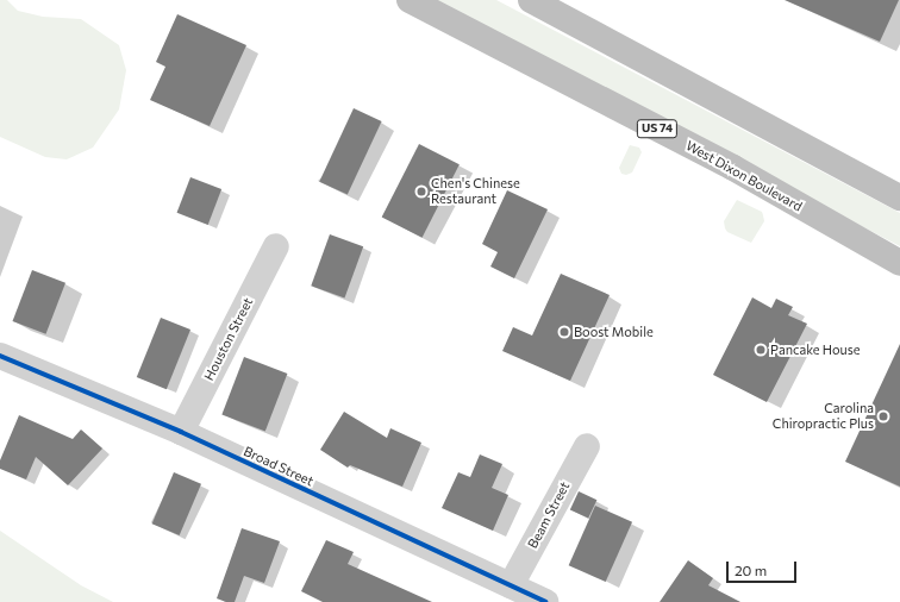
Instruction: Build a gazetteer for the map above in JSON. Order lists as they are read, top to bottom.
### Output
{
  "streets": {
    "highway": ["US 74", "West Dixon Boulevard"],
    "street": ["Houston Street", "Broad Street", "Beam Street"]
  },
  "crossings": [
    ["Houston Street", "Broad Street"],
    ["Broad Street", "Beam Street"]
  ],
  "places": [
    "Chen's Chinese Restaurant",
    "Boost Mobile",
    "Pancake House",
    "Carolina Chiropractic Plus"
  ],
  "scale_bar": "20 m"
}
